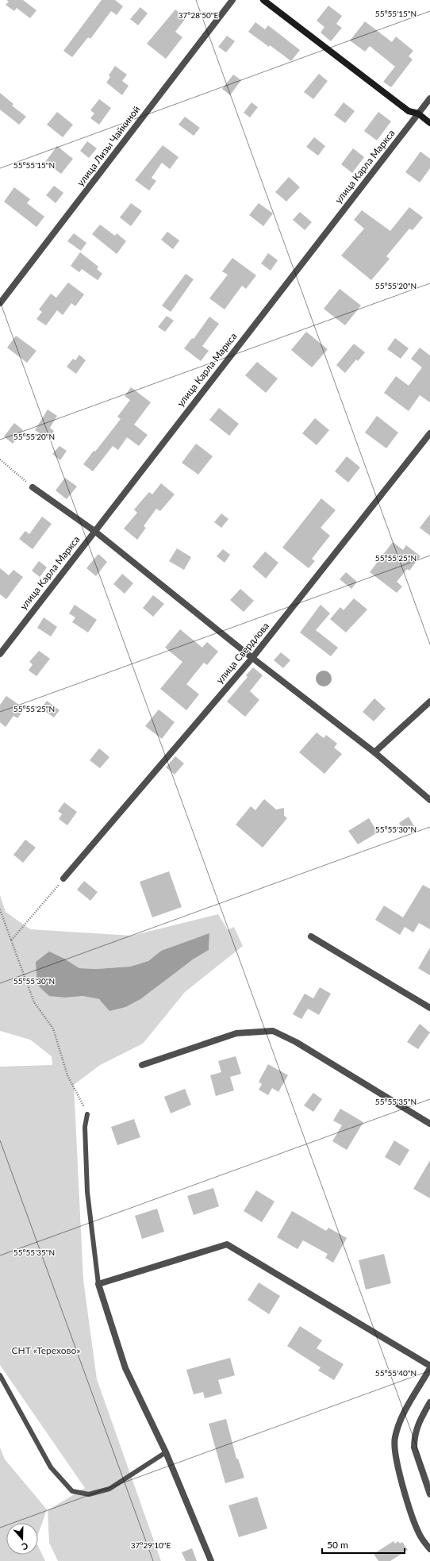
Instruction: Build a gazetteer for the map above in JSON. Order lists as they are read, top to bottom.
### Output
{
  "streets": {
    "street": ["улица Лизы Чайкиной", "улица Карла Маркса", "улица Свердлова"]
  },
  "parks": ["СНТ «Терехово»"],
  "scale_bar": "50 m",
  "north": "bottom",
  "coordinates": [
    "55°55'15\"N",
    "37°28'50\"E",
    "55°55'20\"N",
    "55°55'25\"N",
    "55°55'30\"N",
    "55°55'35\"N",
    "55°55'40\"N",
    "37°29'10\"E"
  ]
}
